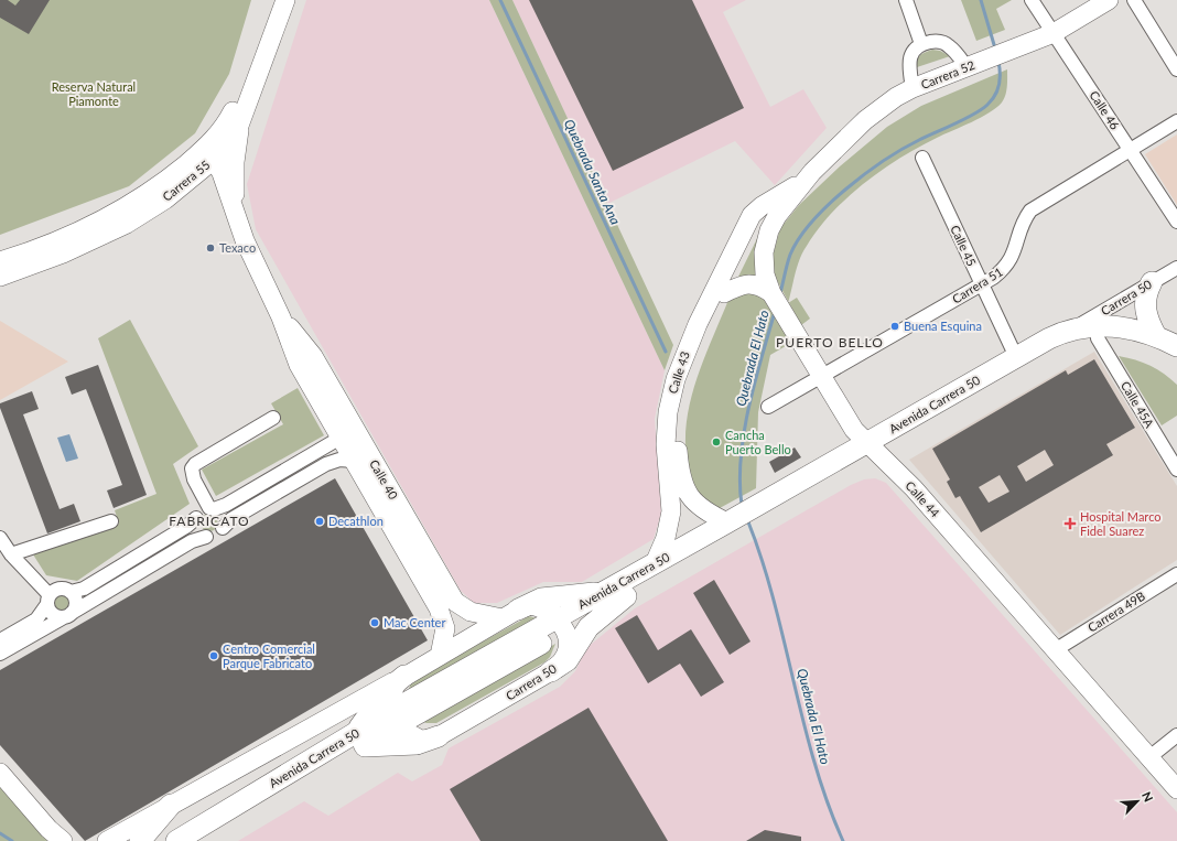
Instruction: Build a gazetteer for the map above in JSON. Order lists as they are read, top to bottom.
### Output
{
  "streets": {
    "main road": [
      "Carrera 52",
      "Carrera 55",
      "Carrera 50",
      "Calle 43",
      "Avenida Carrera 50",
      "Calle 40",
      "Calle 44"
    ],
    "street": [
      "Calle 46",
      "Calle 45",
      "Carrera 51",
      "Calle 45A",
      "Carrera 49B"
    ]
  },
  "crossings": [
    ["Carrera 52", "Calle 46"],
    ["Carrera 52", "Calle 43"],
    ["Carrera 52", "Calle 44"],
    ["Calle 46", "Carrera 51"],
    ["Carrera 55", "Calle 40"],
    ["Calle 45", "Carrera 51"],
    ["Calle 45", "Avenida Carrera 50"],
    ["Carrera 51", "Calle 44"],
    ["Carrera 50", "Avenida Carrera 50"],
    ["Calle 43", "Avenida Carrera 50"],
    ["Calle 43", "Calle 44"],
    ["Avenida Carrera 50", "Calle 45A"],
    ["Avenida Carrera 50", "Calle 44"],
    ["Calle 44", "Carrera 49B"]
  ],
  "districts": ["PUERTO BELLO", "FABRICATO"],
  "water": ["Quebrada Santa Ana", "Quebrada El Hato"],
  "parks": ["Reserva Natural Piamonte"],
  "places": {
    "other": [
      "Texaco",
      "Buena Esquina",
      "Cancha Puerto Bello",
      "Decathlon",
      "Mac Center",
      "Centro Comercial Parque Fabricato"
    ],
    "health": ["Hospital Marco Fidel Suarez"]
  },
  "north": "top right"
}
